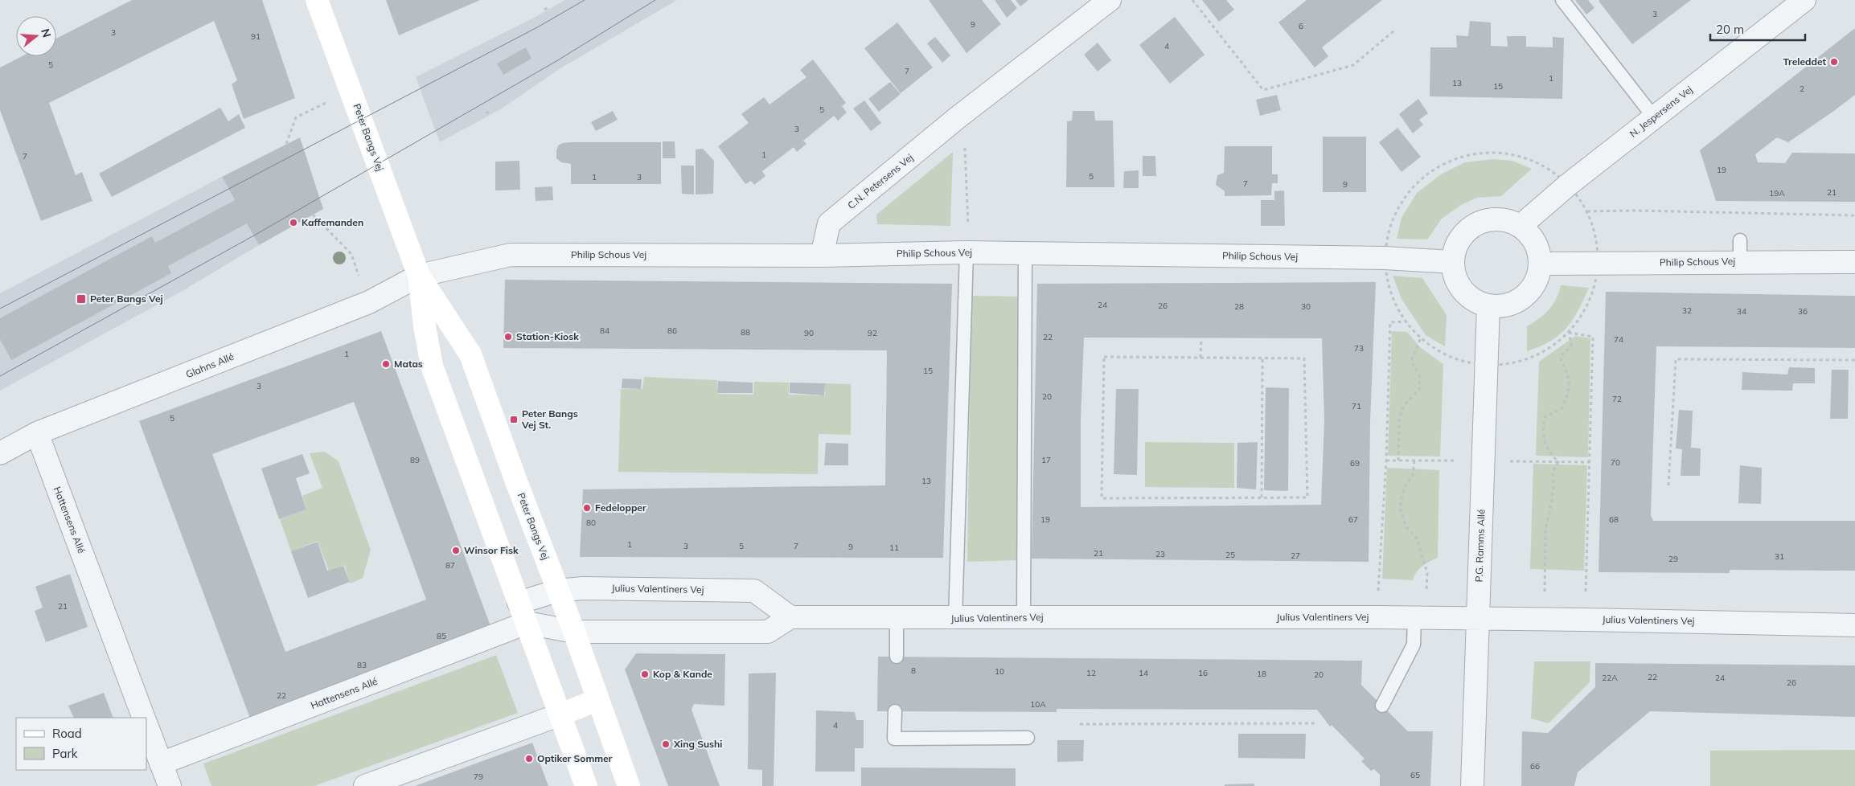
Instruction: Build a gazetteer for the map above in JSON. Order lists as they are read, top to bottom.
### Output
{
  "streets": {
    "street": [
      "N. Jespersens Vej",
      "Peter Bangs Vej",
      "C.N. Petersens Vej",
      "Philip Schous Vej",
      "Glahns Allé",
      "Hattensens Allé",
      "P.G. Ramms Allé",
      "Julius Valentiners Vej"
    ]
  },
  "crossings": [
    ["N. Jespersens Vej", "Philip Schous Vej"],
    ["N. Jespersens Vej", "P.G. Ramms Allé"],
    ["Peter Bangs Vej", "Philip Schous Vej"],
    ["Peter Bangs Vej", "Glahns Allé"],
    ["Peter Bangs Vej", "Hattensens Allé"],
    ["Peter Bangs Vej", "Julius Valentiners Vej"],
    ["C.N. Petersens Vej", "Philip Schous Vej"],
    ["Philip Schous Vej", "Glahns Allé"],
    ["Philip Schous Vej", "P.G. Ramms Allé"],
    ["Glahns Allé", "Hattensens Allé"],
    ["P.G. Ramms Allé", "Julius Valentiners Vej"]
  ],
  "places": {
    "other": [
      "Treleddet",
      "Kaffemanden",
      "Station-Kiosk",
      "Matas",
      "Fedelopper",
      "Winsor Fisk",
      "Kop & Kande",
      "Xing Sushi",
      "Optiker Sommer"
    ],
    "transit": ["Peter Bangs Vej", "Peter Bangs Vej St."]
  },
  "house_numbers": [
    "3",
    "9",
    "6",
    "3",
    "91",
    "4",
    "5",
    "7",
    "1",
    "13",
    "15",
    "2",
    "5",
    "3",
    "1",
    "7",
    "19",
    "5",
    "1",
    "3",
    "7",
    "9",
    "21",
    "19A",
    "24",
    "26",
    "28",
    "30",
    "32",
    "34",
    "36",
    "84",
    "86",
    "88",
    "90",
    "92",
    "22",
    "74",
    "73",
    "1",
    "15",
    "3",
    "20",
    "72",
    "71",
    "5",
    "89",
    "17",
    "70",
    "69",
    "13",
    "19",
    "67",
    "68",
    "80",
    "1",
    "3",
    "5",
    "7",
    "9",
    "11",
    "21",
    "23",
    "25",
    "27",
    "31",
    "29",
    "87",
    "21",
    "85",
    "83",
    "8",
    "10",
    "12",
    "14",
    "16",
    "18",
    "20",
    "22",
    "22A",
    "24",
    "26",
    "22",
    "10A",
    "4",
    "66",
    "65",
    "79"
  ],
  "legend": ["Road", "Park"],
  "scale_bar": "20 m",
  "north": "right"
}
